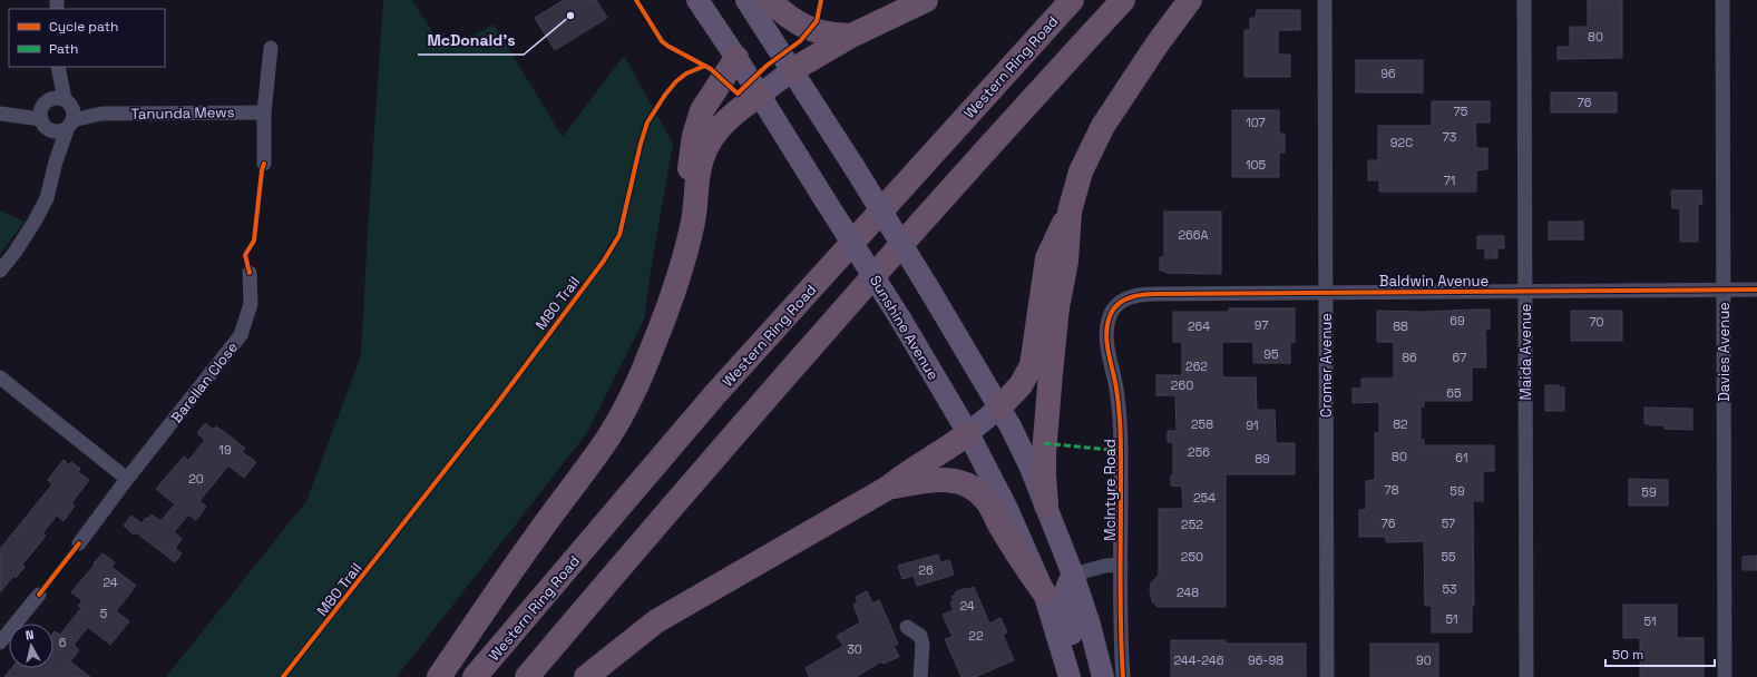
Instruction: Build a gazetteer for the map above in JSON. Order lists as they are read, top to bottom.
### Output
{
  "streets": {
    "highway": ["Western Ring Road"],
    "main road": ["Sunshine Avenue"],
    "street": [
      "Tanunda Mews",
      "Baldwin Avenue",
      "Maida Avenue",
      "Davies Avenue",
      "Cromer Avenue",
      "Barellan Close",
      "McIntyre Road"
    ],
    "cycle path": ["M80 Trail"]
  },
  "crossings": [
    ["Baldwin Avenue", "Maida Avenue"],
    ["Baldwin Avenue", "Davies Avenue"],
    ["Baldwin Avenue", "Cromer Avenue"],
    ["Baldwin Avenue", "McIntyre Road"]
  ],
  "places": ["McDonald's"],
  "house_numbers": [
    "80",
    "96",
    "76",
    "75",
    "107",
    "73",
    "92C",
    "105",
    "71",
    "266A",
    "69",
    "70",
    "97",
    "264",
    "88",
    "95",
    "86",
    "67",
    "262",
    "260",
    "65",
    "258",
    "82",
    "91",
    "19",
    "256",
    "80",
    "61",
    "89",
    "20",
    "78",
    "59",
    "59",
    "254",
    "76",
    "57",
    "252",
    "250",
    "55",
    "26",
    "24",
    "53",
    "248",
    "24",
    "5",
    "51",
    "51",
    "22",
    "6",
    "30",
    "244-246",
    "96-98",
    "90"
  ],
  "legend": ["Cycle path", "Path"],
  "scale_bar": "50 m",
  "north": "top"
}
